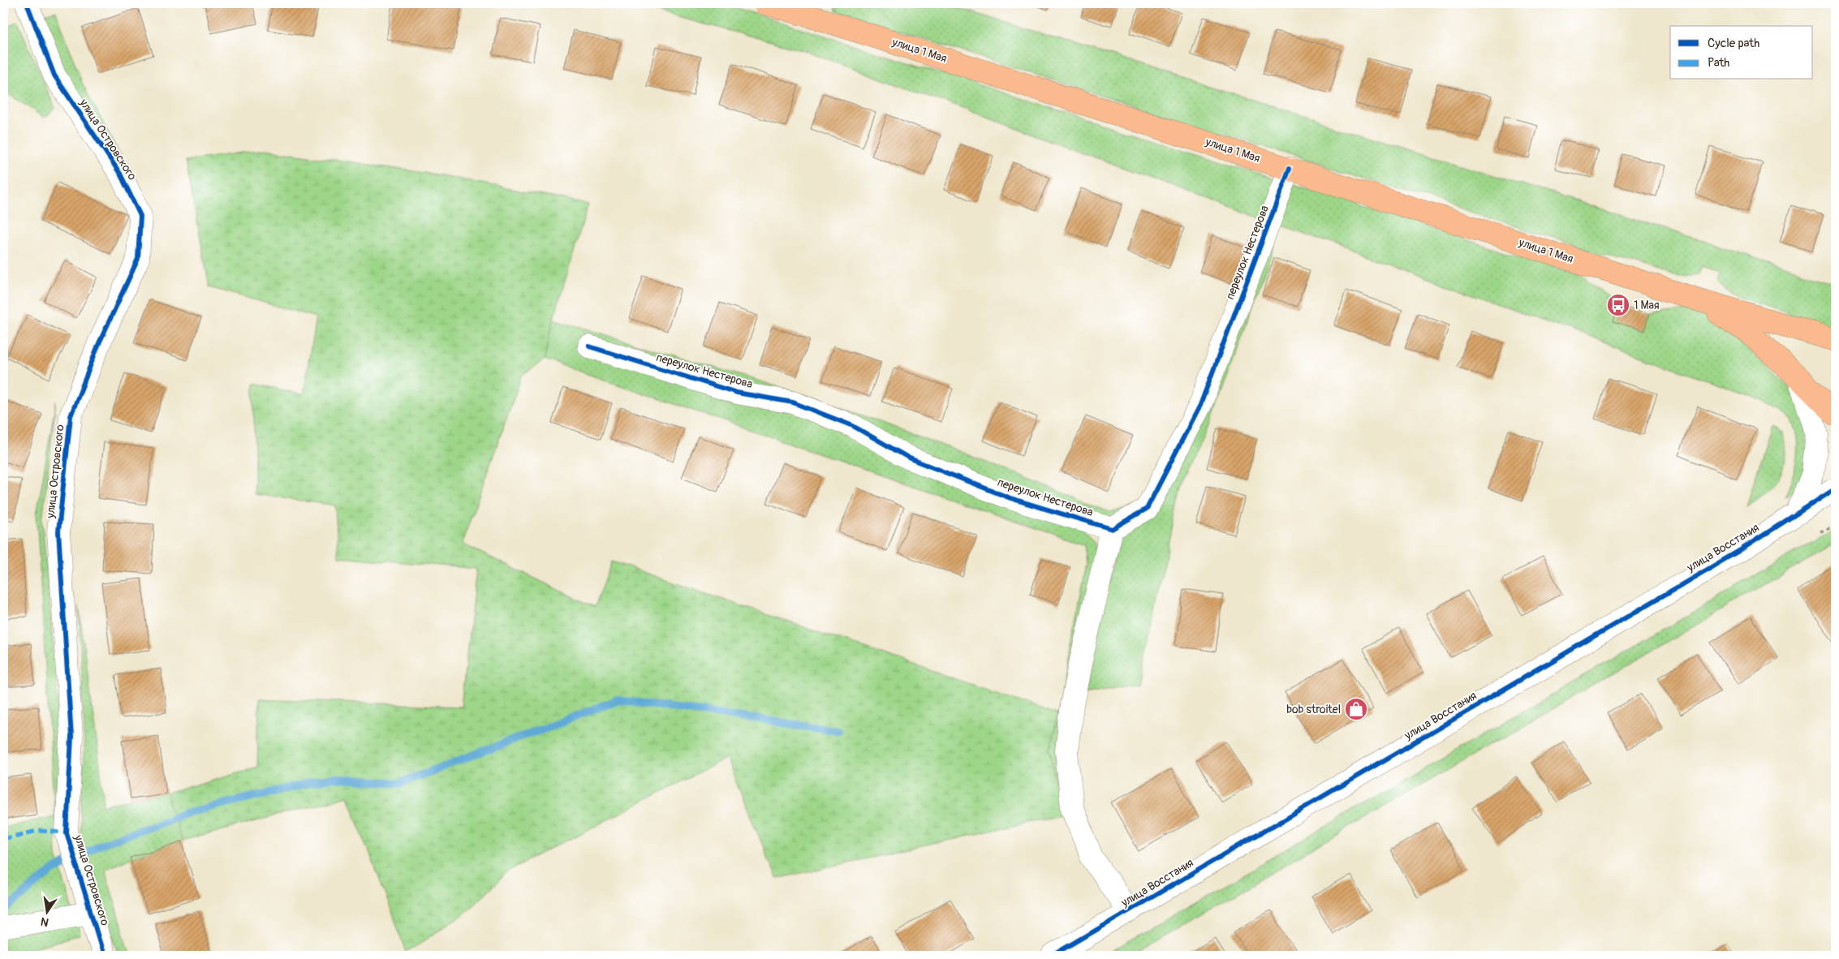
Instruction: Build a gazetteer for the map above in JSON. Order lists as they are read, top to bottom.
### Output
{
  "streets": {
    "main road": ["улица 1 Мая"],
    "street": ["улица Островского", "переулок Нестерова", "улица Восстания"]
  },
  "crossings": [
    ["улица 1 Мая", "переулок Нестерова"]
  ],
  "places": {
    "bus stop": ["1 Мая"],
    "shop": ["bob stroitel"]
  },
  "legend": ["Cycle path", "Path"],
  "north": "bottom"
}
